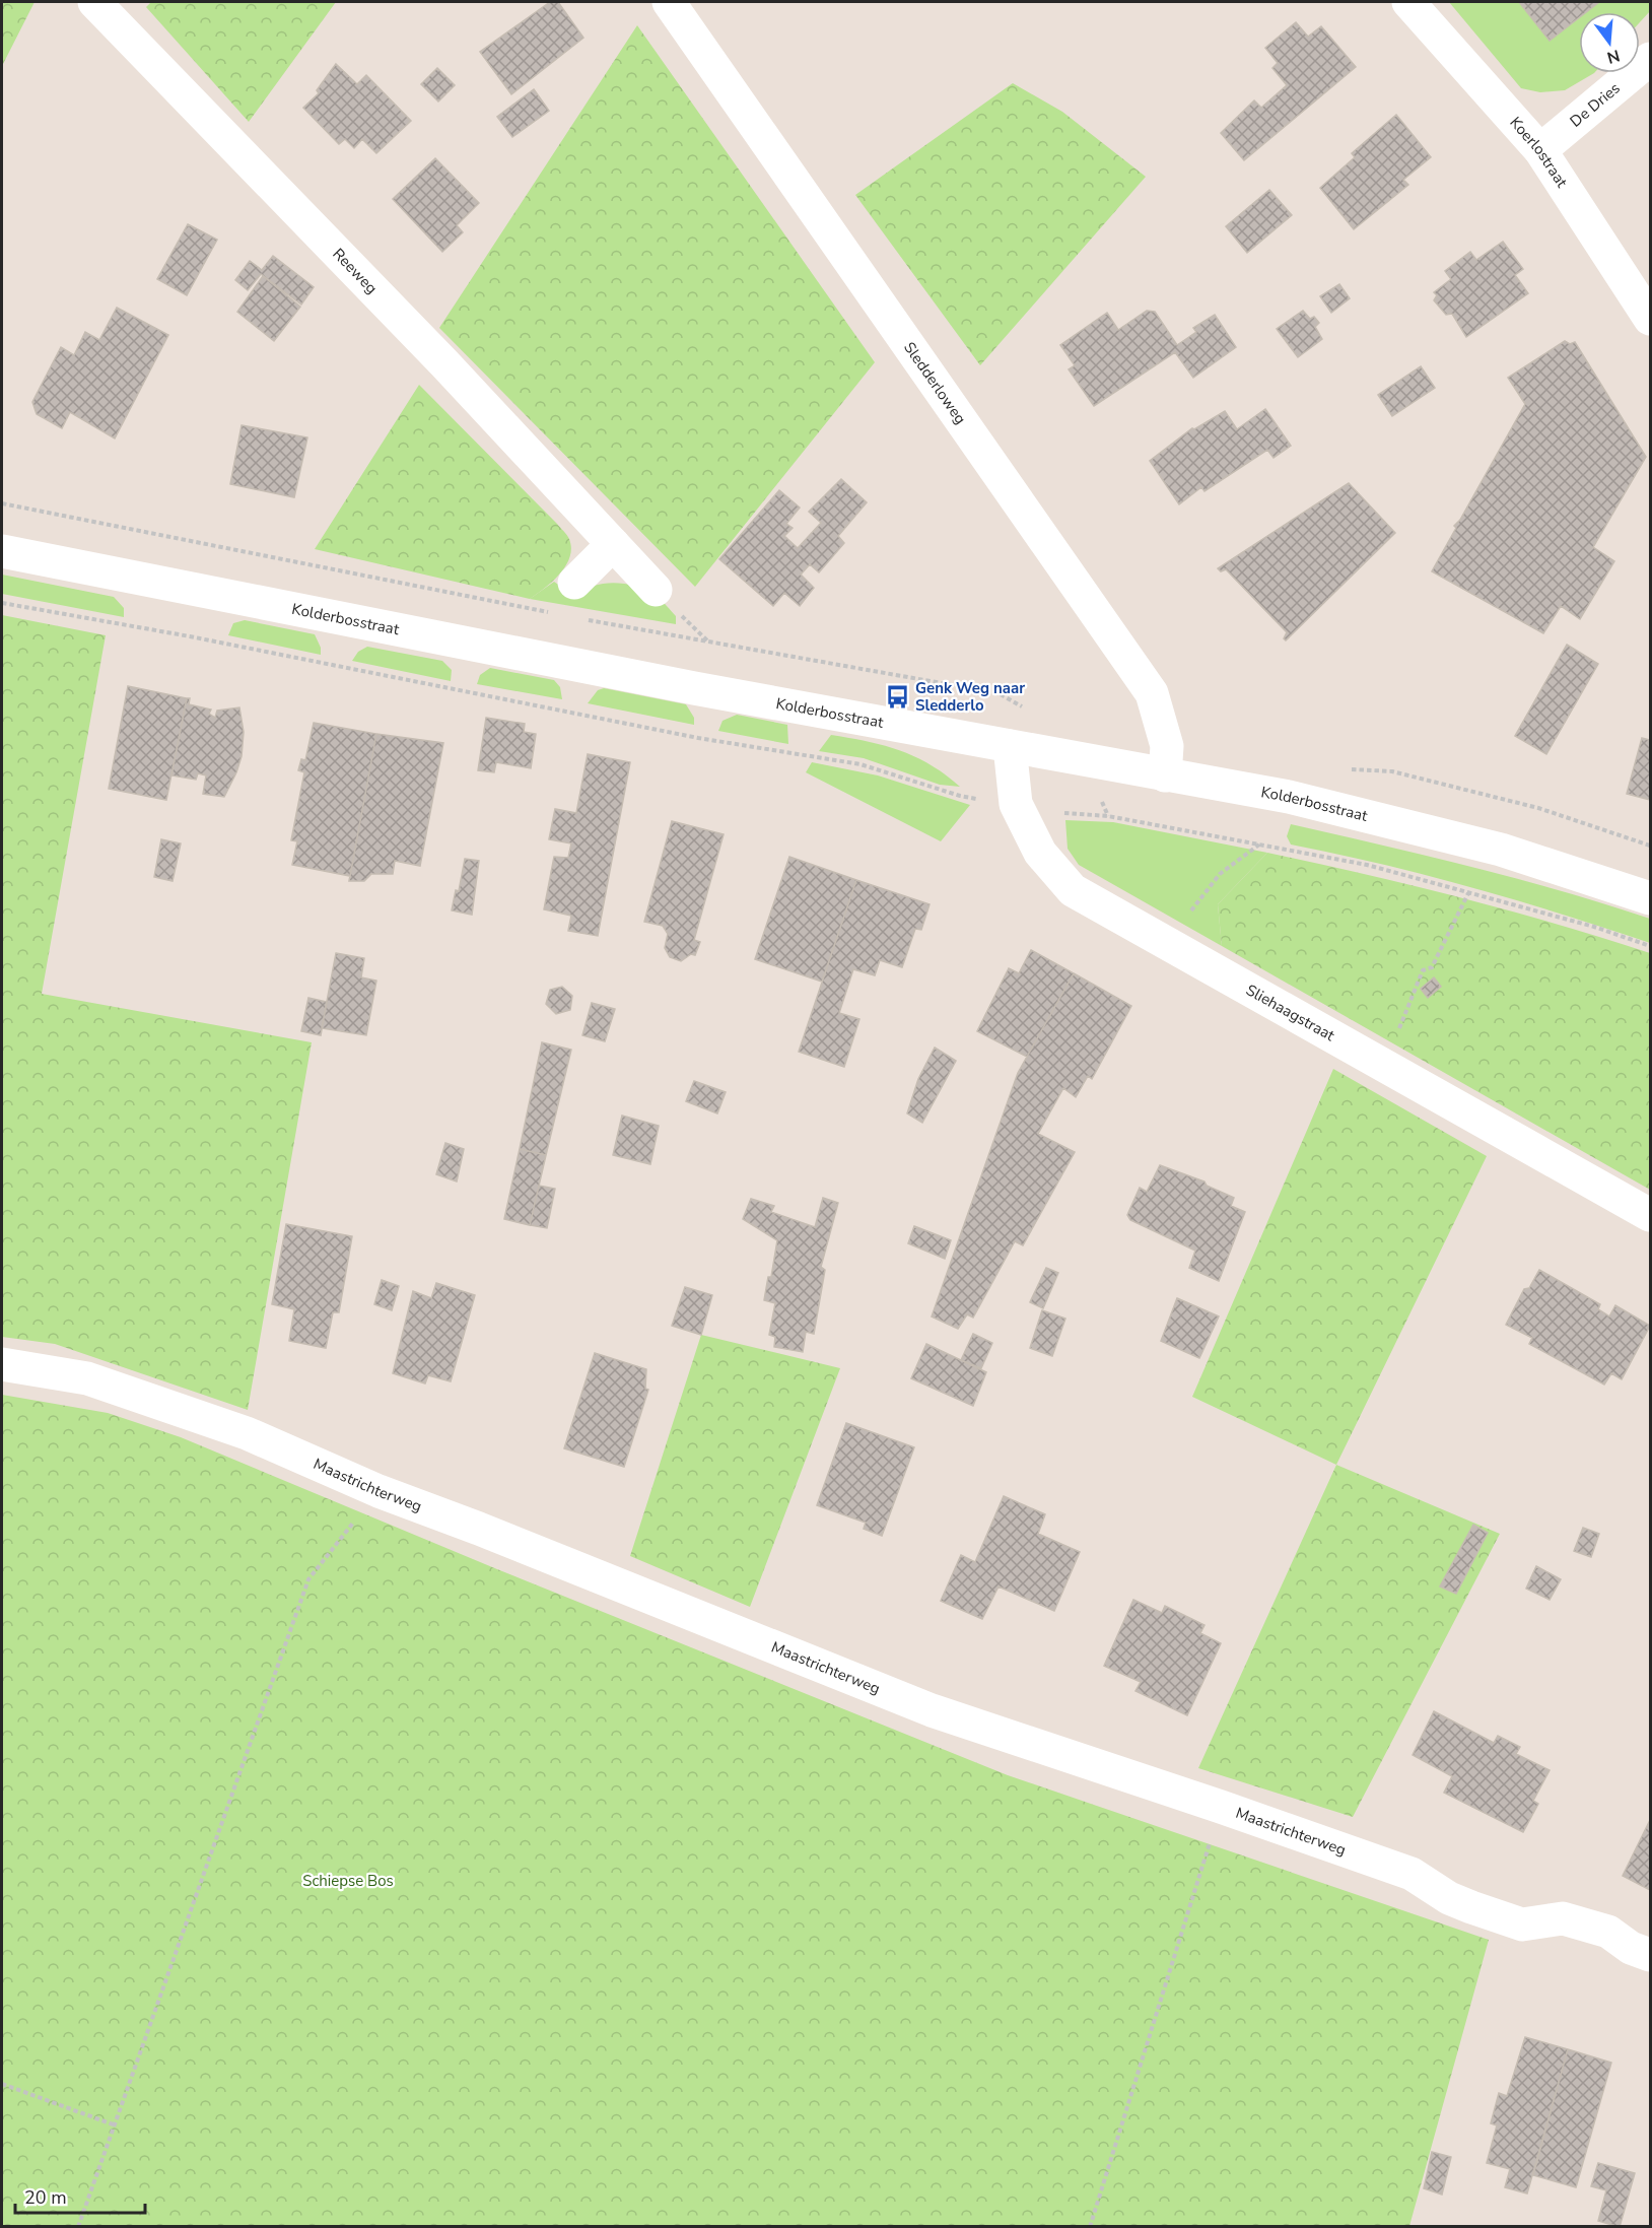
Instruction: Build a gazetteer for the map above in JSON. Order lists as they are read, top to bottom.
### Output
{
  "streets": {
    "street": [
      "De Dries",
      "Koerlostraat",
      "Reeweg",
      "Sledderloweg",
      "Kolderbosstraat",
      "Sliehaagstraat",
      "Maastrichterweg"
    ]
  },
  "crossings": [
    ["De Dries", "Koerlostraat"],
    ["Sledderloweg", "Kolderbosstraat"],
    ["Kolderbosstraat", "Sliehaagstraat"]
  ],
  "parks": ["Schiepse Bos"],
  "places": {
    "bus stop": ["Genk Weg naar Sledderlo"]
  },
  "scale_bar": "20 m",
  "north": "bottom"
}
